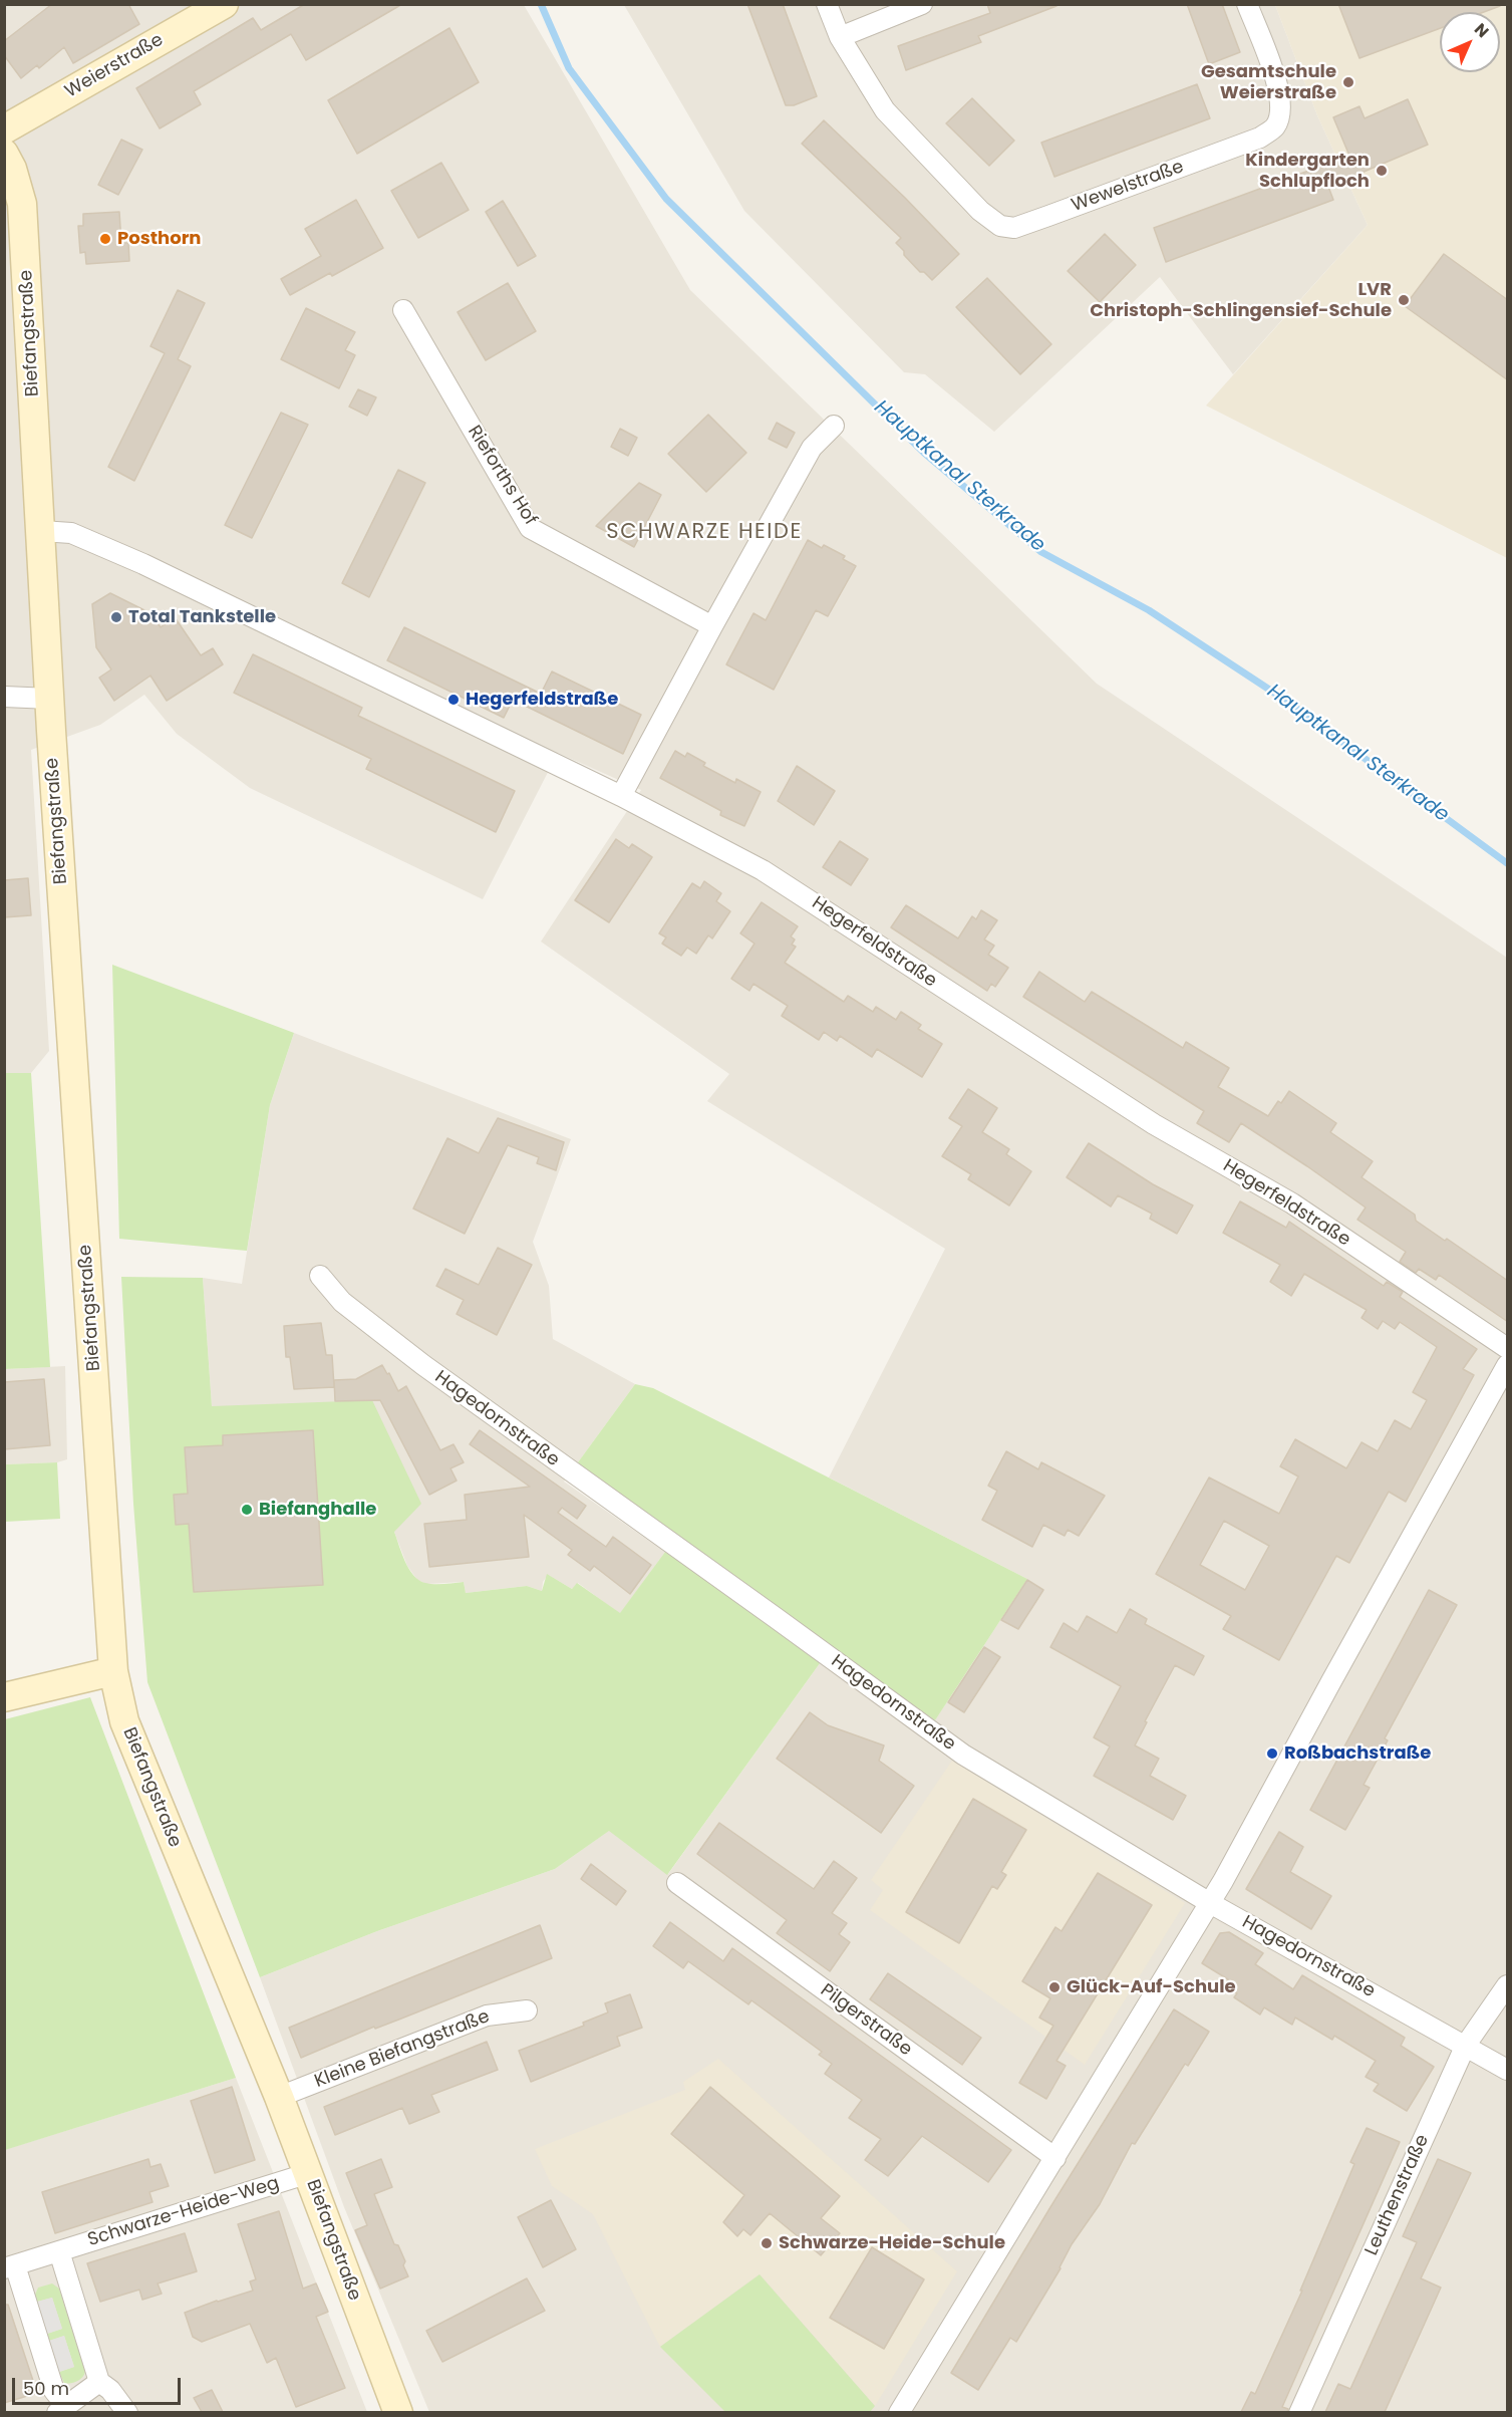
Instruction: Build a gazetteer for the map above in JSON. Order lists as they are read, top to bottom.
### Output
{
  "streets": {
    "main road": ["Weierstraße", "Biefangstraße"],
    "street": [
      "Wewelstraße",
      "Rieforths Hof",
      "Hegerfeldstraße",
      "Hagedornstraße",
      "Pilgerstraße",
      "Kleine Biefangstraße",
      "Leuthenstraße",
      "Schwarze-Heide-Weg"
    ]
  },
  "crossings": [
    ["Biefangstraße", "Hegerfeldstraße"],
    ["Biefangstraße", "Kleine Biefangstraße"],
    ["Biefangstraße", "Schwarze-Heide-Weg"],
    ["Hagedornstraße", "Leuthenstraße"]
  ],
  "districts": ["SCHWARZE HEIDE"],
  "water": ["Hauptkanal Sterkrade"],
  "places": [
    "Gesamtschule Weierstraße",
    "Kindergarten Schlupfloch",
    "Posthorn",
    "LVR Christoph-Schlingensief-Schule",
    "Total Tankstelle",
    "Hegerfeldstraße",
    "Biefanghalle",
    "Roßbachstraße",
    "Glück-Auf-Schule",
    "Schwarze-Heide-Schule"
  ],
  "scale_bar": "50 m",
  "north": "top right"
}
